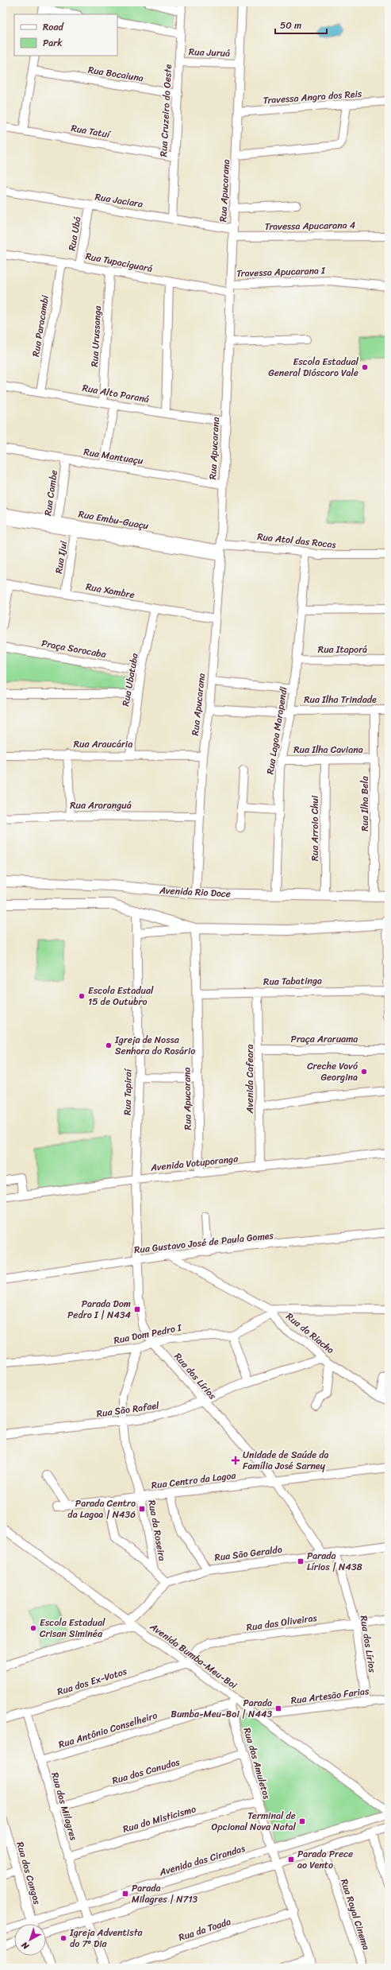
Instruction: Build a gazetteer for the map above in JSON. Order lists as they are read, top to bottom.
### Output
{
  "streets": {
    "main road": ["Avenida Rio Doce"],
    "street": [
      "Rua Juruá",
      "Rua Bocaiuna",
      "Travessa Angra dos Reis",
      "Rua Cruzeiro do Oeste",
      "Rua Tatuí",
      "Rua Apucarana",
      "Rua Jaciara",
      "Travessa Apucarana 4",
      "Rua Ubá",
      "Rua Tupaciguará",
      "Travessa Apucarana I",
      "Rua Paracambi",
      "Rua Urussanga",
      "Rua Alto Paraná",
      "Rua Mantuaçu",
      "Rua Combe",
      "Rua Embu-Guaçu",
      "Rua Atol das Rocas",
      "Rua Ijui",
      "Rua Xombre",
      "Praça Sorocaba",
      "Rua Itaporá",
      "Rua Ubatuba",
      "Rua Ilha Trindade",
      "Rua Lagoa Marapendi",
      "Rua Araucária",
      "Rua Ilha Caviana",
      "Rua Ilha Bela",
      "Rua Araranguá",
      "Rua Arroio Chui",
      "Rua Tabatinga",
      "Praça Araruama",
      "Avenida Cafeara",
      "Rua Tapiraí",
      "Avenida Votuporanga",
      "Rua Gustavo José de Paula Gomes",
      "Rua do Riacho",
      "Rua Dom Pedro I",
      "Rua dos Lírios",
      "Rua São Rafael",
      "Rua Centro da Lagoa",
      "Rua da Roseira",
      "Rua São Geraldo",
      "Rua das Oliveiras",
      "Avenida Bumba-Meu-Boi",
      "Rua dos Ex-Votos",
      "Rua Artesão Farias",
      "Rua Antônio Conselheiro",
      "Rua dos Amuletos",
      "Rua dos Canudos",
      "Rua dos Milagres",
      "Rua do Misticismo",
      "Avenida das Cirandas",
      "Rua dos Congos",
      "Rua Royal Cinema",
      "Rua da Toada"
    ]
  },
  "crossings": [
    ["Rua Juruá", "Rua Cruzeiro do Oeste"],
    ["Rua Juruá", "Rua Apucarana"],
    ["Rua Bocaiuna", "Rua Cruzeiro do Oeste"],
    ["Travessa Angra dos Reis", "Rua Apucarana"],
    ["Rua Cruzeiro do Oeste", "Rua Tatuí"],
    ["Rua Cruzeiro do Oeste", "Rua Jaciara"],
    ["Rua Apucarana", "Rua Jaciara"],
    ["Rua Apucarana", "Travessa Apucarana 4"],
    ["Rua Apucarana", "Rua Tupaciguará"],
    ["Rua Apucarana", "Travessa Apucarana I"],
    ["Rua Apucarana", "Rua Alto Paraná"],
    ["Rua Apucarana", "Rua Mantuaçu"],
    ["Rua Apucarana", "Rua Embu-Guaçu"],
    ["Rua Apucarana", "Rua Atol das Rocas"],
    ["Rua Apucarana", "Rua Xombre"],
    ["Rua Apucarana", "Rua Ilha Trindade"],
    ["Rua Apucarana", "Rua Araucária"],
    ["Rua Apucarana", "Rua Araranguá"],
    ["Rua Apucarana", "Avenida Rio Doce"],
    ["Rua Apucarana", "Rua Tabatinga"],
    ["Rua Apucarana", "Avenida Votuporanga"],
    ["Rua Jaciara", "Travessa Apucarana 4"],
    ["Rua Jaciara", "Rua Ubá"],
    ["Rua Ubá", "Rua Tupaciguará"],
    ["Rua Tupaciguará", "Travessa Apucarana I"],
    ["Rua Tupaciguará", "Rua Paracambi"],
    ["Rua Tupaciguará", "Rua Urussanga"],
    ["Rua Paracambi", "Rua Alto Paraná"],
    ["Rua Urussanga", "Rua Alto Paraná"],
    ["Rua Mantuaçu", "Rua Combe"],
    ["Rua Combe", "Rua Embu-Guaçu"],
    ["Rua Embu-Guaçu", "Rua Atol das Rocas"],
    ["Rua Embu-Guaçu", "Rua Ijui"],
    ["Rua Atol das Rocas", "Rua Lagoa Marapendi"],
    ["Rua Ijui", "Rua Xombre"],
    ["Rua Xombre", "Rua Ubatuba"],
    ["Praça Sorocaba", "Rua Ubatuba"],
    ["Rua Itaporá", "Rua Lagoa Marapendi"],
    ["Rua Ubatuba", "Rua Araucária"],
    ["Rua Ilha Trindade", "Rua Lagoa Marapendi"],
    ["Rua Ilha Trindade", "Rua Ilha Bela"],
    ["Rua Lagoa Marapendi", "Rua Ilha Caviana"],
    ["Rua Lagoa Marapendi", "Avenida Rio Doce"],
    ["Rua Ilha Caviana", "Rua Ilha Bela"],
    ["Rua Ilha Caviana", "Rua Arroio Chui"],
    ["Rua Ilha Bela", "Avenida Rio Doce"],
    ["Rua Arroio Chui", "Avenida Rio Doce"],
    ["Rua Tabatinga", "Avenida Cafeara"],
    ["Praça Araruama", "Avenida Cafeara"],
    ["Avenida Cafeara", "Avenida Votuporanga"],
    ["Rua Tapiraí", "Avenida Votuporanga"],
    ["Rua Tapiraí", "Rua dos Lírios"],
    ["Avenida Votuporanga", "Rua dos Lírios"],
    ["Rua Gustavo José de Paula Gomes", "Rua do Riacho"],
    ["Rua Gustavo José de Paula Gomes", "Rua dos Lírios"],
    ["Rua do Riacho", "Rua Dom Pedro I"],
    ["Rua do Riacho", "Rua São Rafael"],
    ["Rua Dom Pedro I", "Rua dos Lírios"],
    ["Rua Dom Pedro I", "Rua da Roseira"],
    ["Rua dos Lírios", "Rua São Rafael"],
    ["Rua dos Lírios", "Rua Centro da Lagoa"],
    ["Rua dos Lírios", "Rua São Geraldo"],
    ["Rua dos Lírios", "Rua das Oliveiras"],
    ["Rua dos Lírios", "Rua Artesão Farias"],
    ["Rua São Rafael", "Rua da Roseira"],
    ["Rua Centro da Lagoa", "Rua da Roseira"],
    ["Rua da Roseira", "Rua São Geraldo"],
    ["Rua São Geraldo", "Avenida Bumba-Meu-Boi"],
    ["Rua das Oliveiras", "Avenida Bumba-Meu-Boi"],
    ["Rua das Oliveiras", "Rua dos Ex-Votos"],
    ["Avenida Bumba-Meu-Boi", "Rua dos Ex-Votos"],
    ["Avenida Bumba-Meu-Boi", "Rua Artesão Farias"],
    ["Avenida Bumba-Meu-Boi", "Rua Antônio Conselheiro"],
    ["Avenida Bumba-Meu-Boi", "Rua dos Amuletos"],
    ["Rua dos Ex-Votos", "Rua dos Milagres"],
    ["Rua Antônio Conselheiro", "Rua dos Amuletos"],
    ["Rua Antônio Conselheiro", "Rua dos Milagres"],
    ["Rua dos Amuletos", "Rua dos Canudos"],
    ["Rua dos Amuletos", "Rua do Misticismo"],
    ["Rua dos Amuletos", "Avenida das Cirandas"],
    ["Rua dos Amuletos", "Rua da Toada"],
    ["Rua dos Canudos", "Rua dos Milagres"],
    ["Rua dos Milagres", "Rua do Misticismo"],
    ["Rua dos Milagres", "Avenida das Cirandas"],
    ["Avenida das Cirandas", "Rua dos Congos"]
  ],
  "places": {
    "other": [
      "Escola Estadual General Dióscoro Vale",
      "Escola Estadual 15 de Outubro",
      "Igreja de Nossa Senhora do Rosário",
      "Creche Vovó Georgina",
      "Escola Estadual Crisan Siminéa",
      "Igreja Adventista do 7º Dia"
    ],
    "transit": [
      "Parada Dom Pedro I | N434",
      "Parada Centro da Lagoa | N436",
      "Parada Lírios | N438",
      "Parada Bumba-Meu-Boi | N443",
      "Terminal de Opcional Nova Natal",
      "Parada Prece ao Vento",
      "Parada Milagres | N713"
    ],
    "health": ["Unidade de Saúde da Família José Sarney"]
  },
  "legend": ["Road", "Park"],
  "scale_bar": "50 m",
  "north": "bottom left"
}
